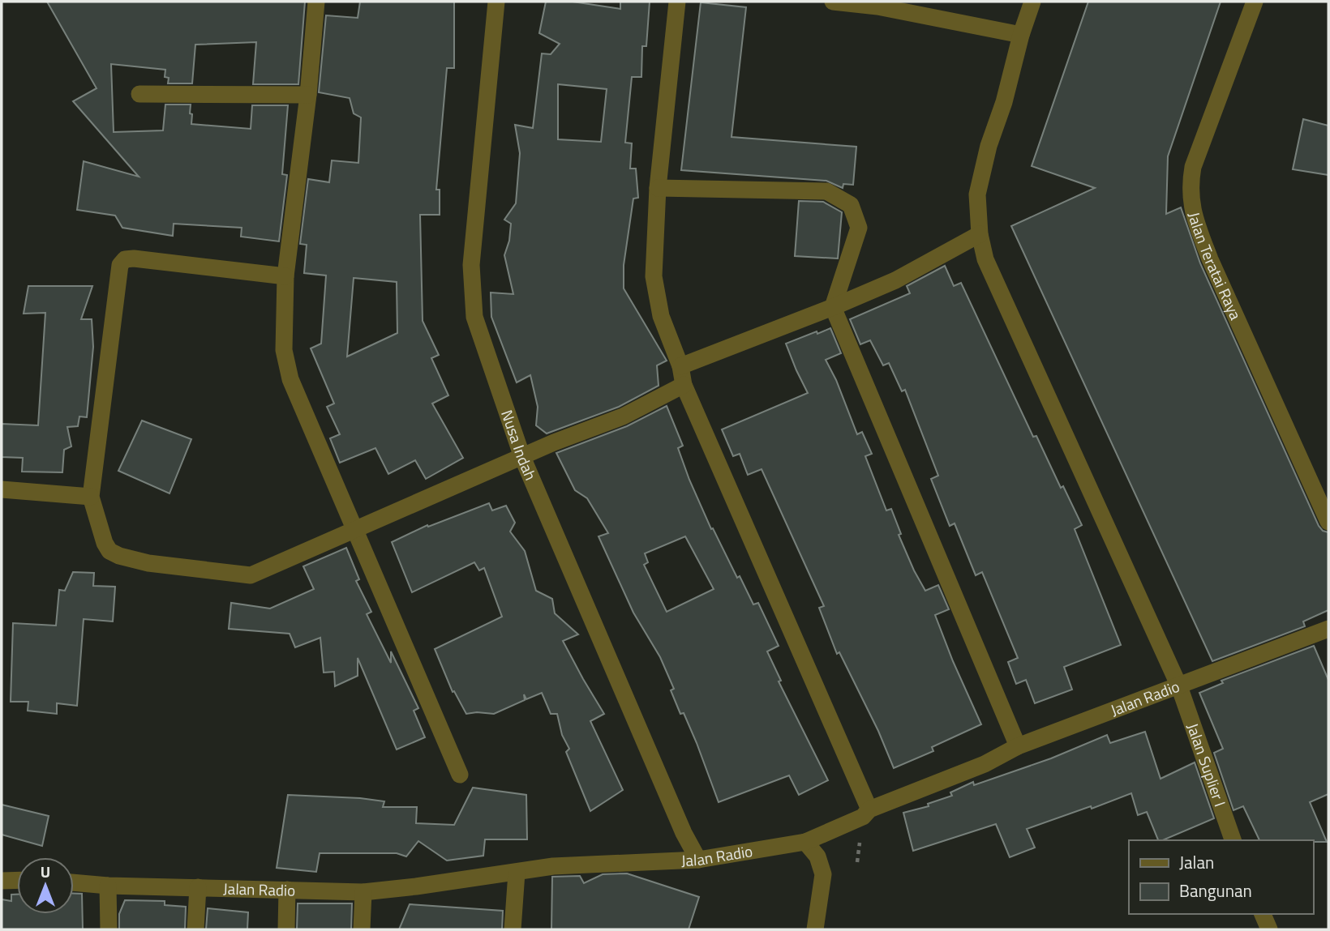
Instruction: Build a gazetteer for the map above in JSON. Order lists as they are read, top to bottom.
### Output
{
  "streets": {
    "street": [
      "Jalan Teratai Raya",
      "Nusa Indah",
      "Jalan Radio",
      "Jalan Suplier I"
    ]
  },
  "crossings": [
    ["Nusa Indah", "Jalan Radio"],
    ["Jalan Radio", "Jalan Suplier I"]
  ],
  "legend": ["Jalan", "Bangunan"],
  "north": "top"
}
